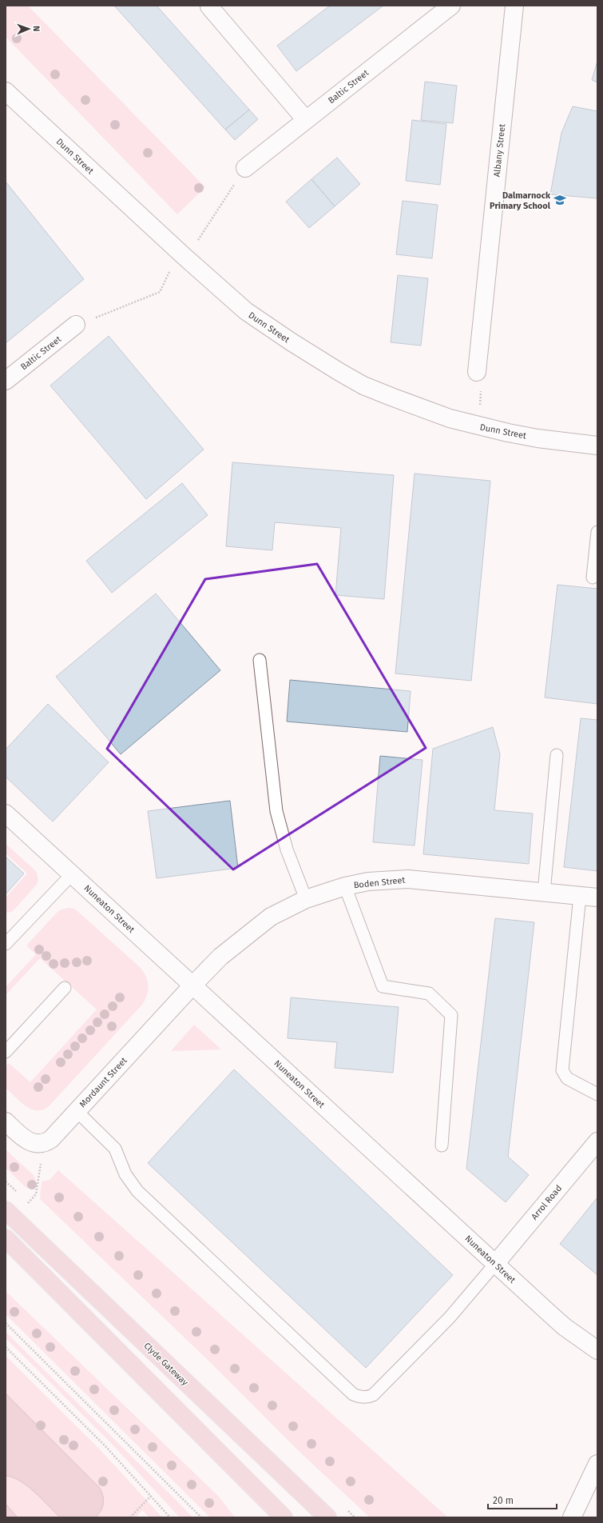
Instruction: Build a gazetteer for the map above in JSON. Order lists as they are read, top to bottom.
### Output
{
  "streets": {
    "main road": ["Clyde Gateway"],
    "street": [
      "Baltic Street",
      "Albany Street",
      "Dunn Street",
      "Boden Street",
      "Nuneaton Street",
      "Mordaunt Street",
      "Arrol Road"
    ]
  },
  "crossings": [
    ["Boden Street", "Nuneaton Street"],
    ["Boden Street", "Mordaunt Street"],
    ["Nuneaton Street", "Mordaunt Street"],
    ["Nuneaton Street", "Arrol Road"]
  ],
  "places": {
    "school or university": ["Dalmarnock Primary School"]
  },
  "scale_bar": "20 m",
  "north": "right"
}
